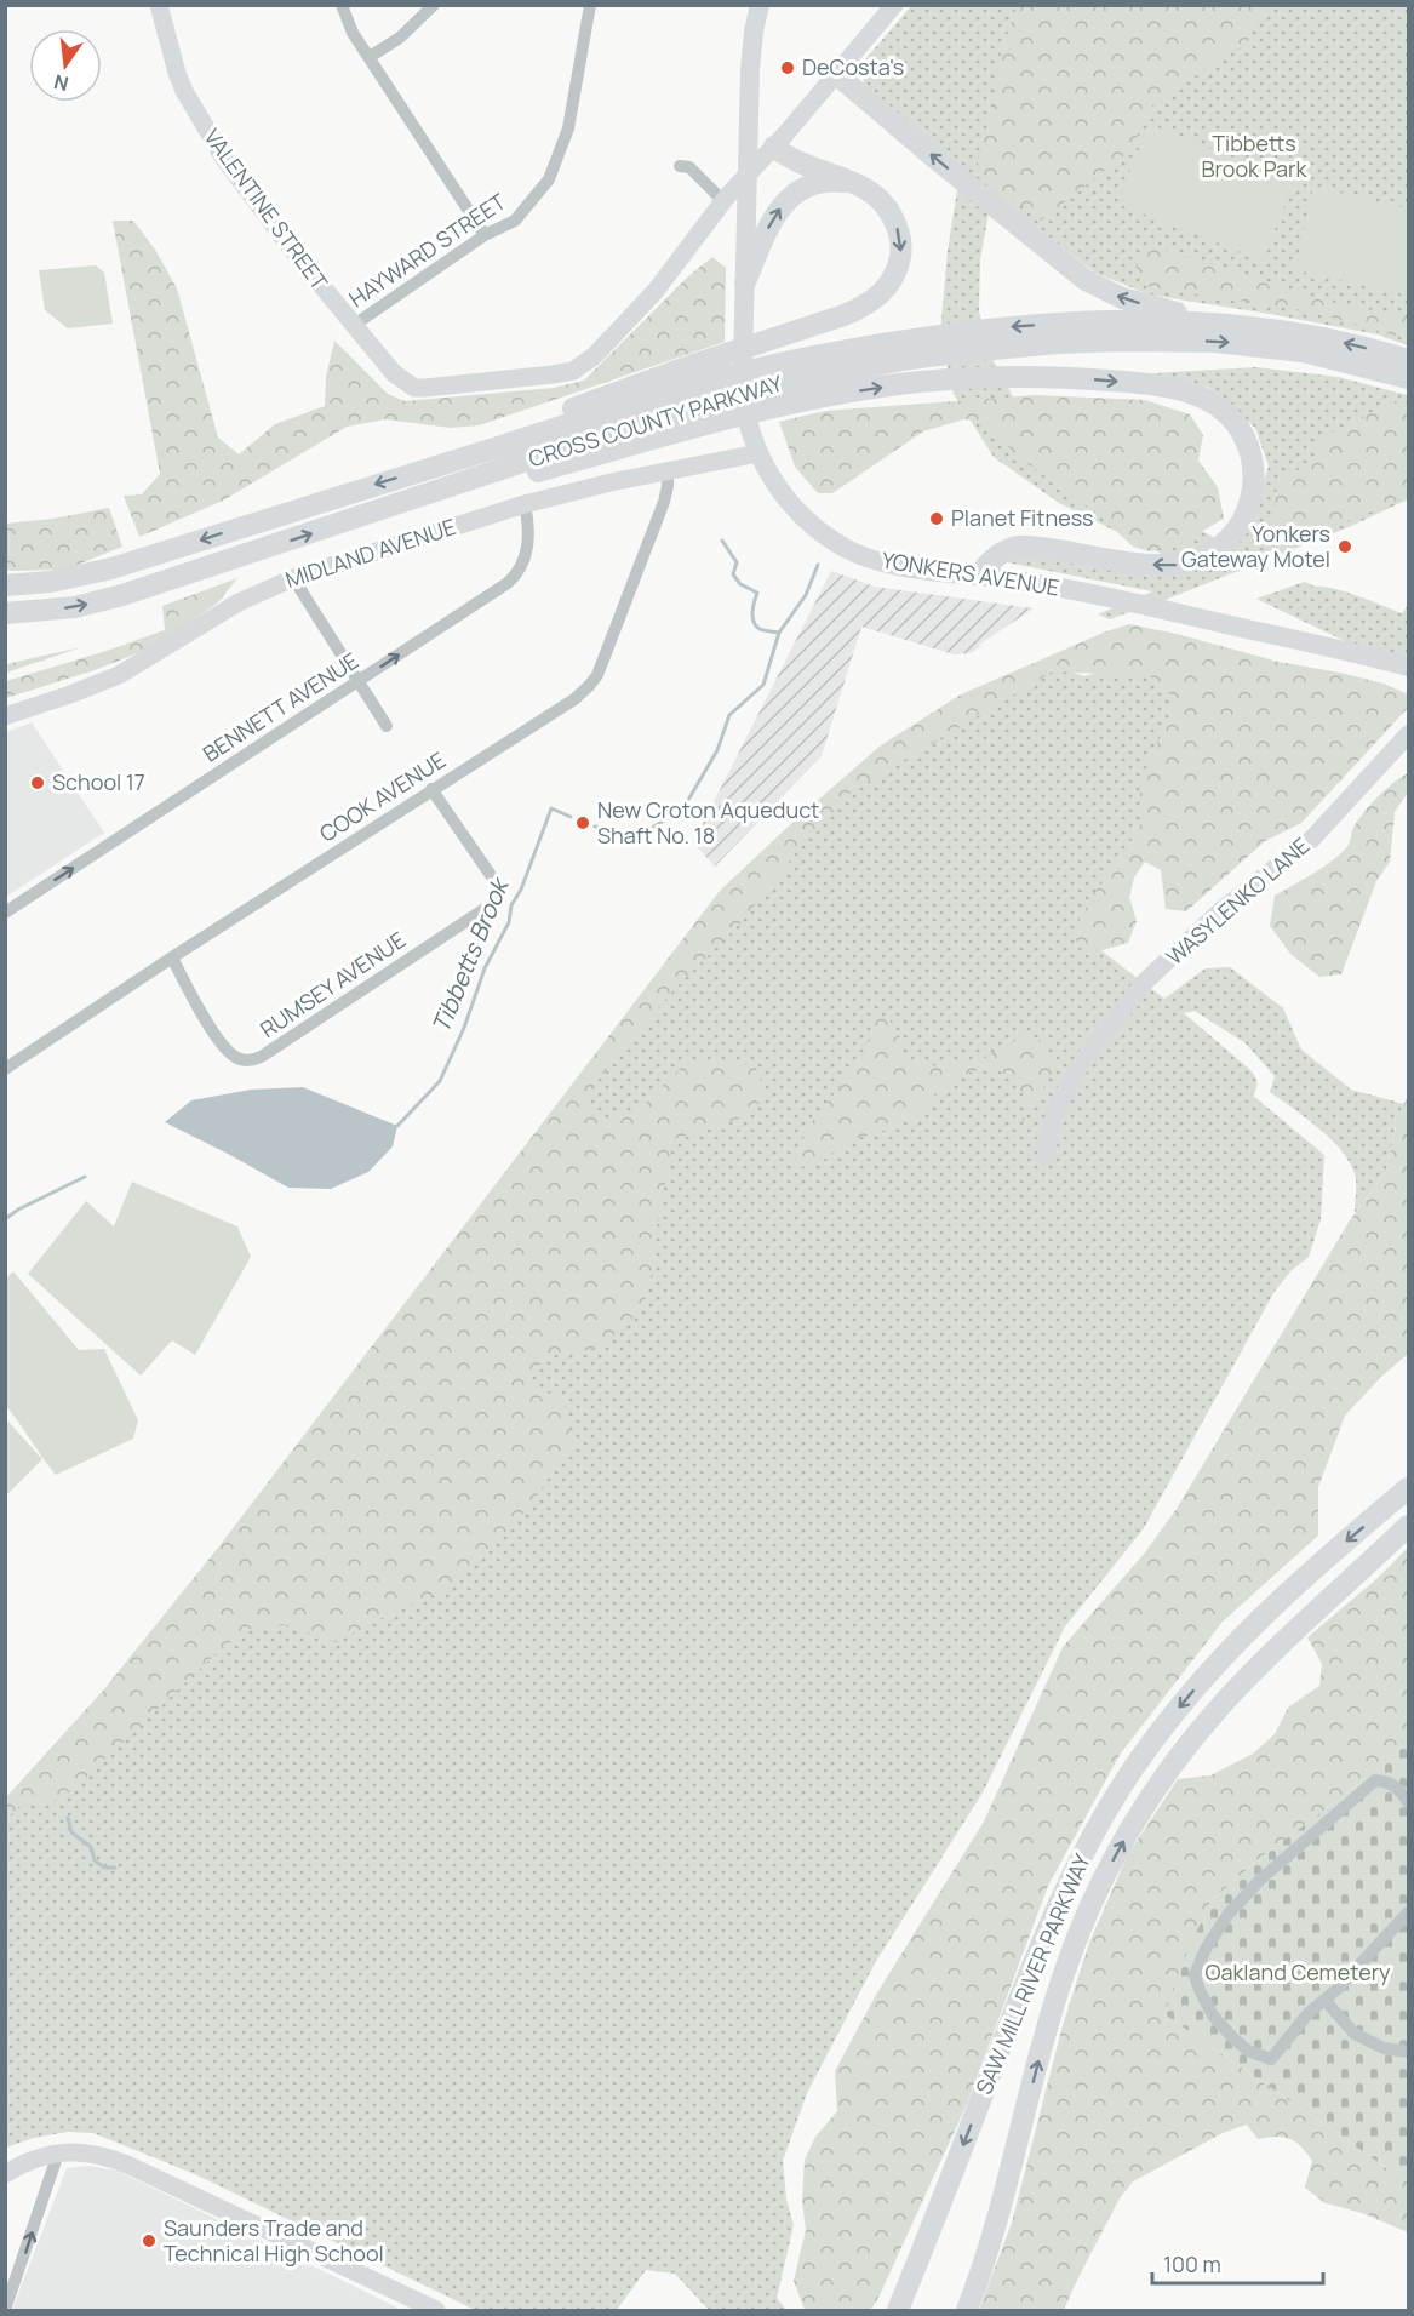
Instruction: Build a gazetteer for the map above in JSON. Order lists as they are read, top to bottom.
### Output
{
  "streets": {
    "highway": ["CROSS COUNTY PARKWAY", "SAW MILL RIVER PARKWAY"],
    "main road": ["YONKERS AVENUE"],
    "street": [
      "VALENTINE STREET",
      "HAYWARD STREET",
      "MIDLAND AVENUE",
      "BENNETT AVENUE",
      "COOK AVENUE",
      "WASYLENKO LANE",
      "RUMSEY AVENUE"
    ]
  },
  "crossings": [
    ["VALENTINE STREET", "HAYWARD STREET"],
    ["MIDLAND AVENUE", "YONKERS AVENUE"],
    ["MIDLAND AVENUE", "BENNETT AVENUE"],
    ["MIDLAND AVENUE", "COOK AVENUE"],
    ["COOK AVENUE", "RUMSEY AVENUE"]
  ],
  "one_way": ["BENNETT AVENUE"],
  "water": ["Tibbetts Brook"],
  "parks": ["Tibbetts Brook Park", "Oakland Cemetery"],
  "places": [
    "DeCosta's",
    "Planet Fitness",
    "Yonkers Gateway Motel",
    "School 17",
    "New Croton Aqueduct Shaft No. 18",
    "Saunders Trade and Technical High School"
  ],
  "scale_bar": "100 m",
  "north": "bottom"
}
